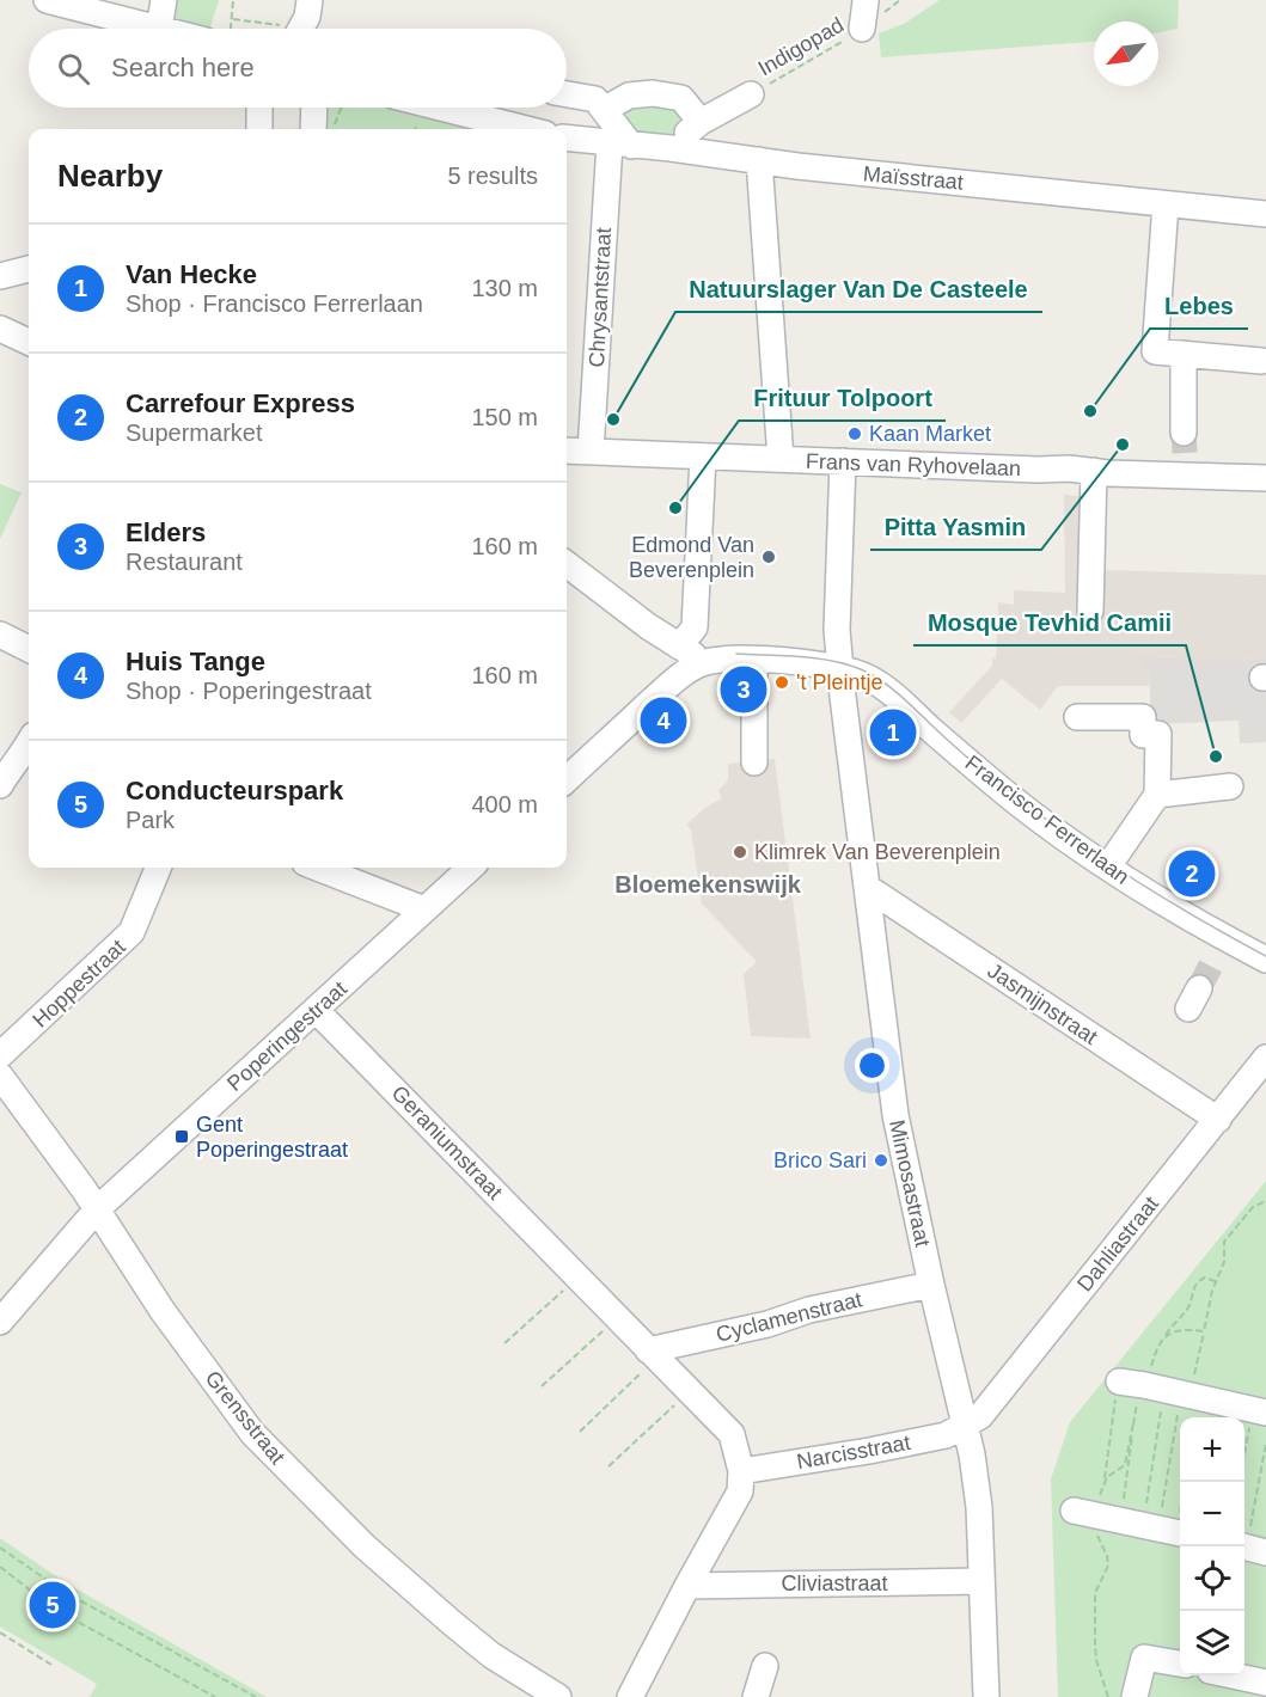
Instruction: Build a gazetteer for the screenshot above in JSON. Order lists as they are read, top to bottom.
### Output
{
  "streets": {
    "street": [
      "Maïsstraat",
      "Chrysantstraat",
      "Frans van Ryhovelaan",
      "Francisco Ferrerlaan",
      "Hoppestraat",
      "Jasmijnstraat",
      "Poperingestraat",
      "Geraniumstraat",
      "Mimosastraat",
      "Dahliastraat",
      "Cyclamenstraat",
      "Grensstraat",
      "Narcisstraat",
      "Cliviastraat"
    ],
    "path": ["Indigopad"]
  },
  "crossings": [
    ["Maïsstraat", "Chrysantstraat"],
    ["Chrysantstraat", "Frans van Ryhovelaan"],
    ["Francisco Ferrerlaan", "Mimosastraat"],
    ["Jasmijnstraat", "Mimosastraat"],
    ["Jasmijnstraat", "Dahliastraat"],
    ["Poperingestraat", "Geraniumstraat"],
    ["Poperingestraat", "Grensstraat"],
    ["Geraniumstraat", "Cyclamenstraat"],
    ["Geraniumstraat", "Narcisstraat"],
    ["Geraniumstraat", "Cliviastraat"],
    ["Mimosastraat", "Dahliastraat"],
    ["Mimosastraat", "Cyclamenstraat"],
    ["Mimosastraat", "Narcisstraat"],
    ["Mimosastraat", "Cliviastraat"],
    ["Dahliastraat", "Narcisstraat"]
  ],
  "districts": ["Bloemekenswijk"],
  "places": {
    "other": [
      "Lebes",
      "Natuurslager Van De Casteele",
      "Kaan Market",
      "Pitta Yasmin",
      "Frituur Tolpoort",
      "Edmond Van Beverenplein",
      "'t Pleintje",
      "Mosque Tevhid Camii",
      "Klimrek Van Beverenplein",
      "Brico Sari"
    ],
    "transit": ["Gent Poperingestraat"]
  },
  "north": "bottom left",
  "page": {
    "search": "Search here",
    "heading": ["Nearby", "5 results"],
    "list": [
      {
        "mark": "1",
        "name": "Van Hecke",
        "note": "Shop · Francisco Ferrerlaan",
        "value": "130 m"
      },
      {
        "mark": "2",
        "name": "Carrefour Express",
        "note": "Supermarket",
        "value": "150 m"
      },
      {
        "mark": "3",
        "name": "Elders",
        "note": "Restaurant",
        "value": "160 m"
      },
      {
        "mark": "4",
        "name": "Huis Tange",
        "note": "Shop · Poperingestraat",
        "value": "160 m"
      },
      {
        "mark": "5",
        "name": "Conducteurspark",
        "note": "Park",
        "value": "400 m"
      }
    ],
    "pins": [
      "3",
      "4",
      "1",
      "2",
      "5"
    ],
    "map_buttons": ["+", "−"]
  }
}
